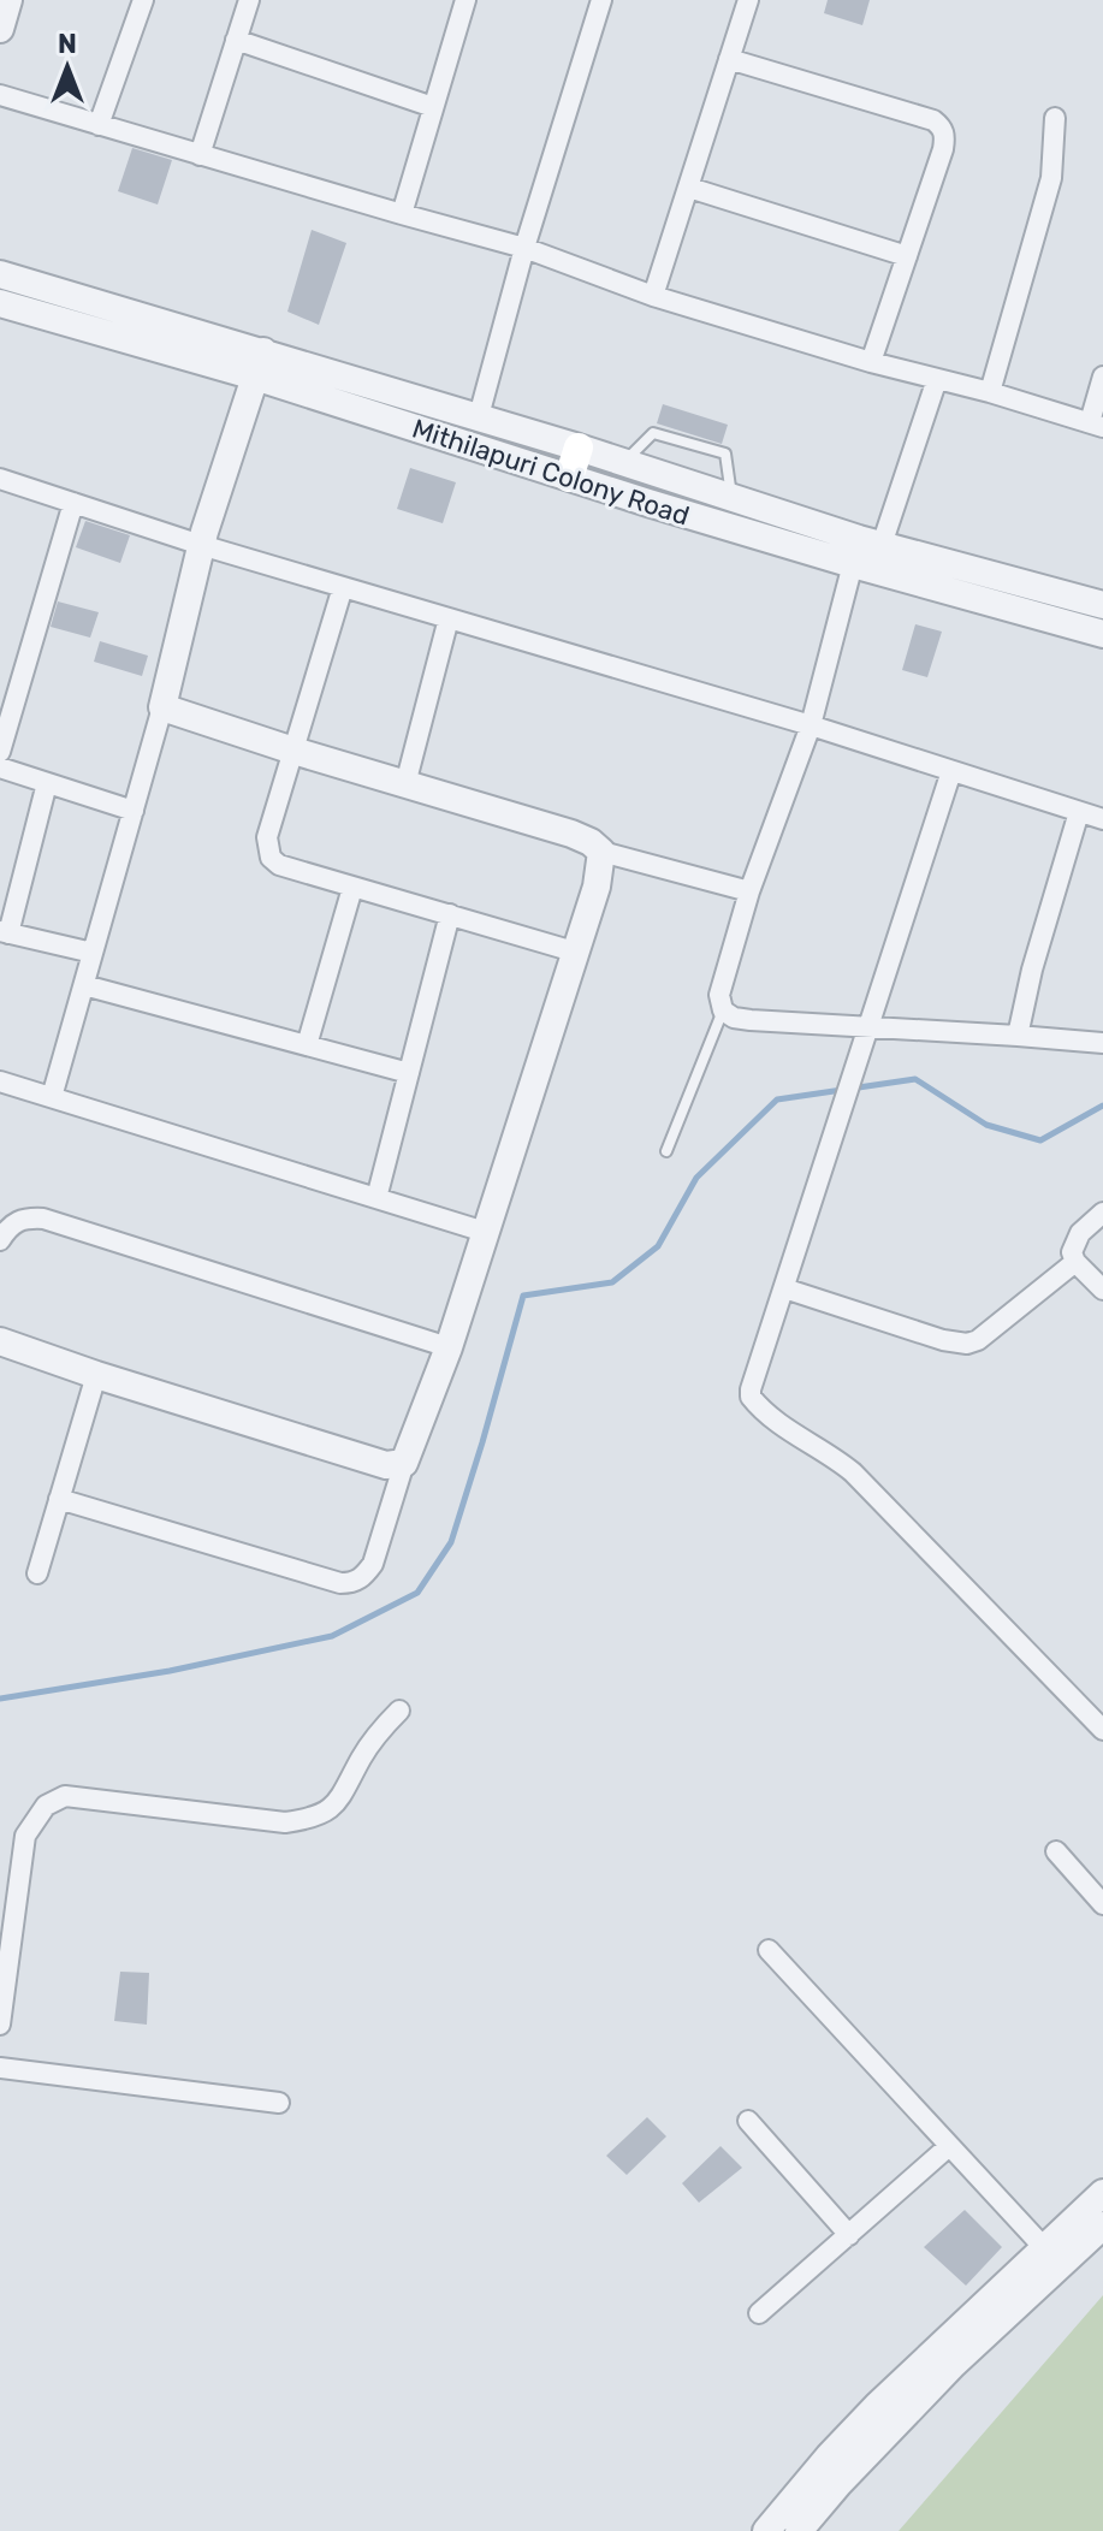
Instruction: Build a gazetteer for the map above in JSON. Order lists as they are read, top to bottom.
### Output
{
  "streets": {
    "street": ["Mithilapuri Colony Road"]
  },
  "north": "top"
}
